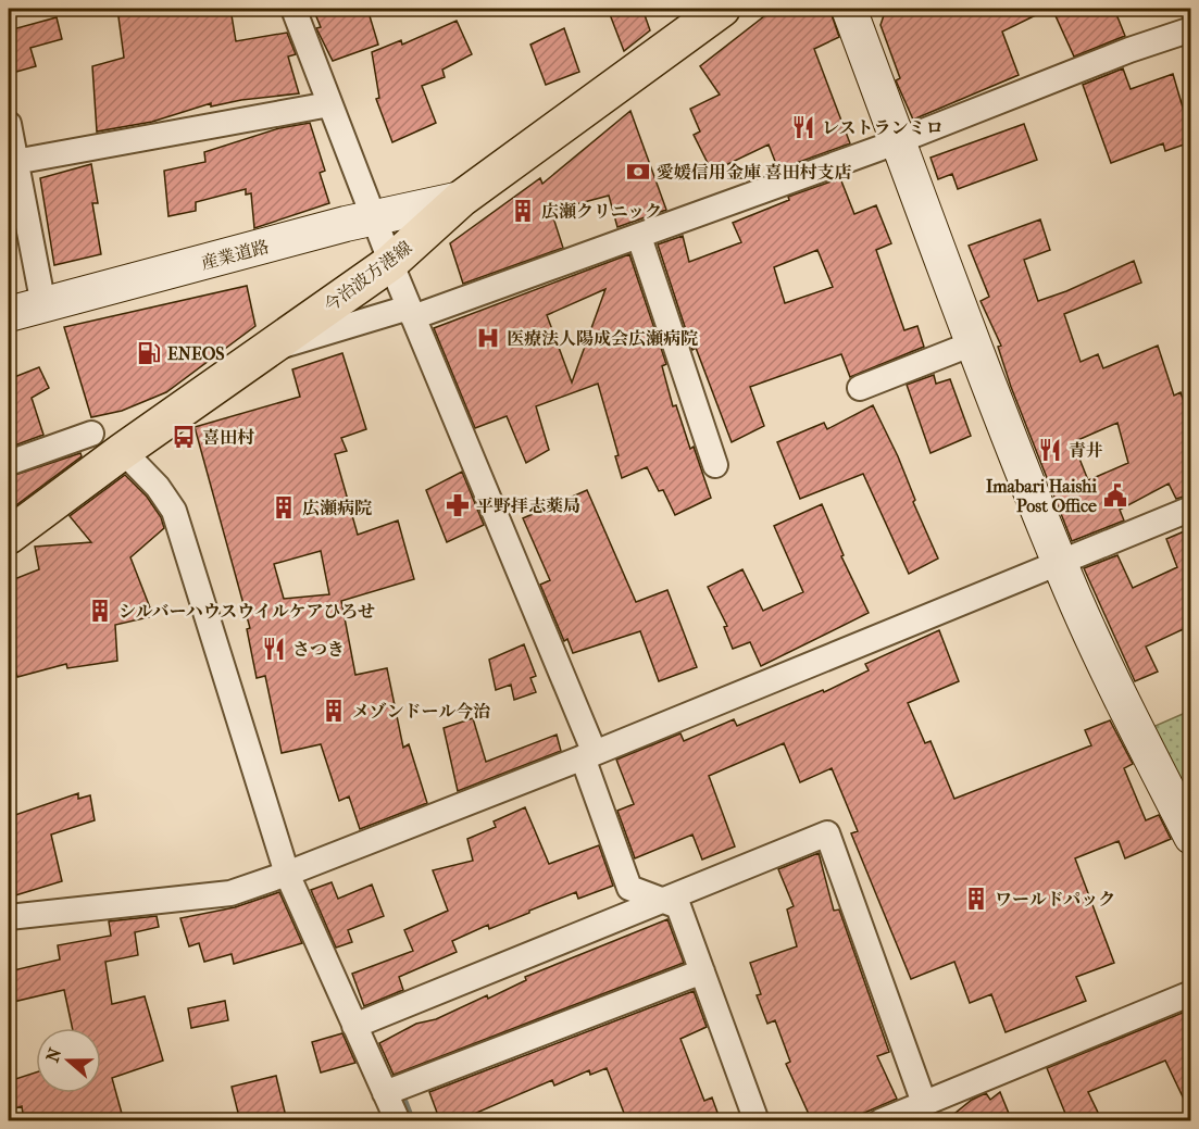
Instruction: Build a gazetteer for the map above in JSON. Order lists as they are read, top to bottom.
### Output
{
  "streets": {
    "main road": ["今治波方港線"],
    "street": ["産業道路"]
  },
  "crossings": [
    ["産業道路", "今治波方港線"]
  ],
  "places": {
    "restaurant": ["レストランミロ", "青井", "さつき"],
    "bank": ["愛媛信用金庫 喜田村支店"],
    "building": [
      "広瀬クリニック",
      "広瀬病院",
      "シルバーハウスウイルケアひろせ",
      "メゾンドール今治",
      "ワールドパック"
    ],
    "hospital": ["医療法人陽成会広瀬病院"],
    "fuel station": ["ENEOS"],
    "bus stop": ["喜田村"],
    "public building": ["Imabari Haishi Post Office"],
    "pharmacy": ["平野拝志薬局"]
  },
  "north": "left"
}
